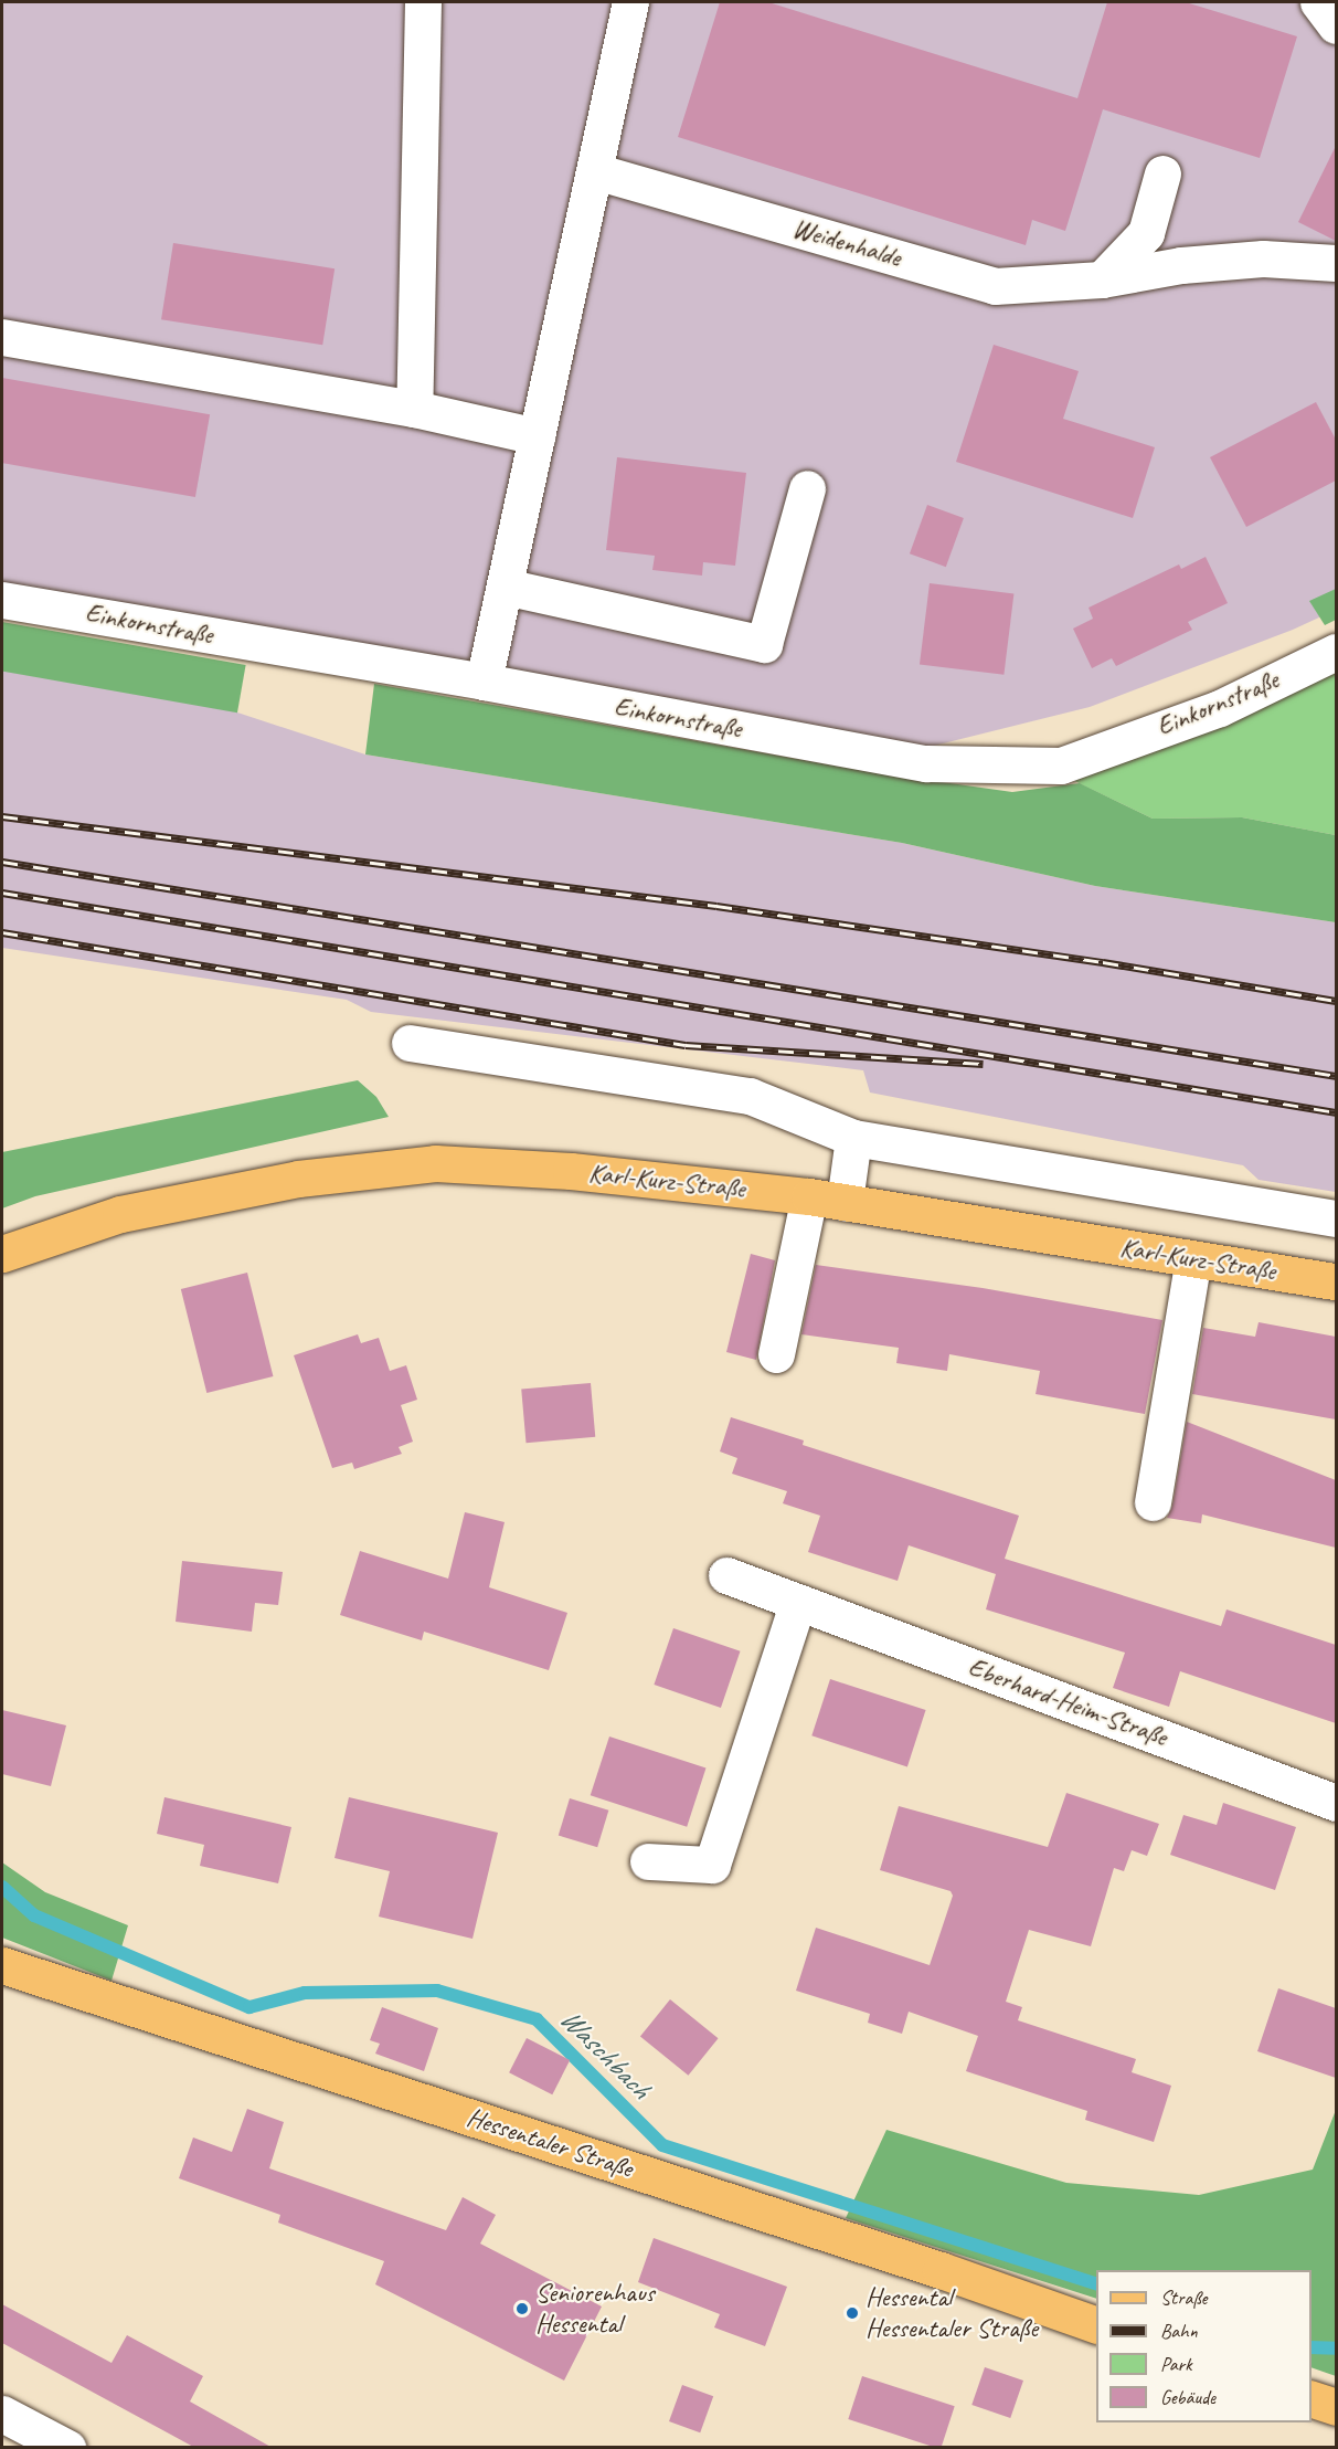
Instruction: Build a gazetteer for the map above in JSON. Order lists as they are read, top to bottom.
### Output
{
  "streets": {
    "main road": ["Karl-Kurz-Straße", "Hessentaler Straße"],
    "street": ["Weidenhalde", "Einkornstraße", "Eberhard-Heim-Straße"]
  },
  "water": ["Waschbach"],
  "places": ["Seniorenhaus Hessental", "Hessental Hessentaler Straße"],
  "legend": [
    "Straße",
    "Bahn",
    "Park",
    "Gebäude"
  ]
}
